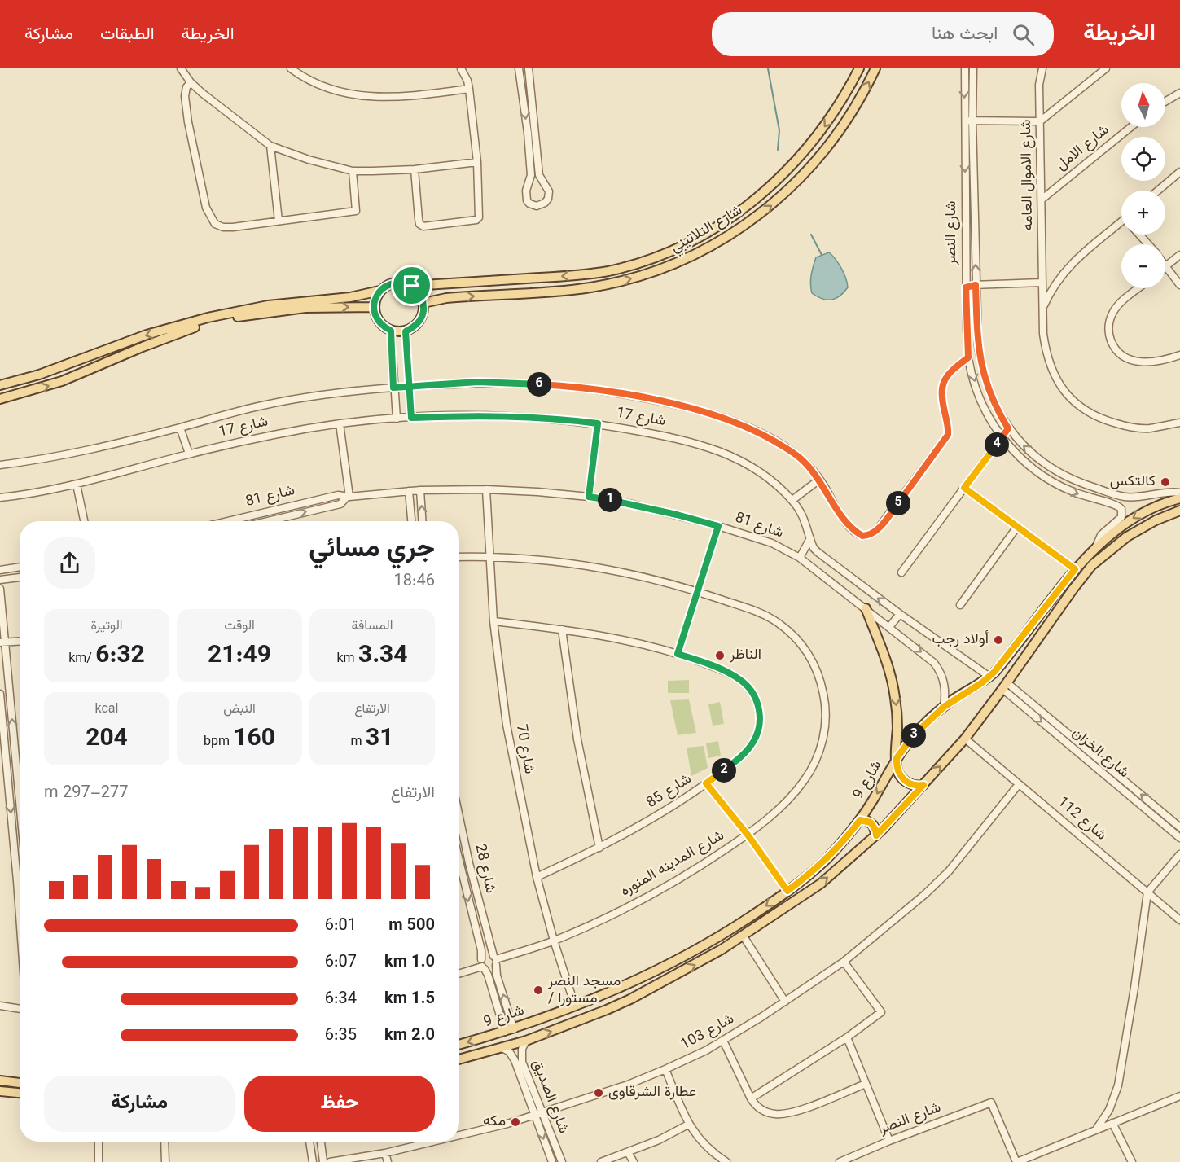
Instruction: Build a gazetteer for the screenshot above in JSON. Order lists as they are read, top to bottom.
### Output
{
  "streets": {
    "main road": ["شارع التلاتيني", "شارع 9"],
    "street": [
      "شارع الامل",
      "شارع الاموال العامه",
      "شارع النصر",
      "شارع 17",
      "شارع 81",
      "شارع 70",
      "شارع الخزان",
      "شارع 85",
      "شارع 112",
      "شارع المدينه المنوره",
      "شارع 28",
      "شارع 103",
      "شارع الصديق"
    ]
  },
  "crossings": [
    ["شارع الامل", "شارع الاموال العامه"],
    ["شارع 17", "شارع 9"],
    ["شارع 81", "شارع 70"],
    ["شارع 81", "شارع 9"],
    ["شارع 70", "شارع 9"],
    ["شارع 70", "شارع 85"],
    ["شارع 70", "شارع المدينه المنوره"],
    ["شارع الخزان", "شارع 9"],
    ["شارع 9", "شارع 112"],
    ["شارع 9", "شارع 28"],
    ["شارع 9", "شارع الصديق"],
    ["شارع 112", "شارع 103"],
    ["شارع المدينه المنوره", "شارع 28"],
    ["شارع 103", "شارع الصديق"]
  ],
  "places": [
    "كالتكس",
    "أولاد رجب",
    "الناظر",
    "مسجد النصر / مستورا",
    "عطارة الشرقاوى",
    "مكه"
  ],
  "north": "top",
  "page": {
    "header": "الخريطة",
    "search": "ابحث هنا",
    "nav": ["الخريطة", "الطبقات", "مشاركة"],
    "map_buttons": ["+", "−"],
    "pins": [
      "6",
      "4",
      "1",
      "5",
      "3",
      "2"
    ],
    "heading": ["جري مسائي", "18:46"],
    "stats": [
      ["المسافة", "3.34 km"],
      ["الوقت", "21:49"],
      ["الوتيرة", "6:32 /km"],
      ["الارتفاع", "31 m"],
      ["النبض", "160 bpm"],
      ["kcal", "204"]
    ],
    "chart": ["الارتفاع", "277–297 m"],
    "list": [
      {
        "name": "500 m",
        "note": "6:01"
      },
      {
        "name": "1.0 km",
        "note": "6:07"
      },
      {
        "name": "1.5 km",
        "note": "6:34"
      },
      {
        "name": "2.0 km",
        "note": "6:35"
      }
    ],
    "buttons": ["حفظ", "مشاركة"]
  }
}
